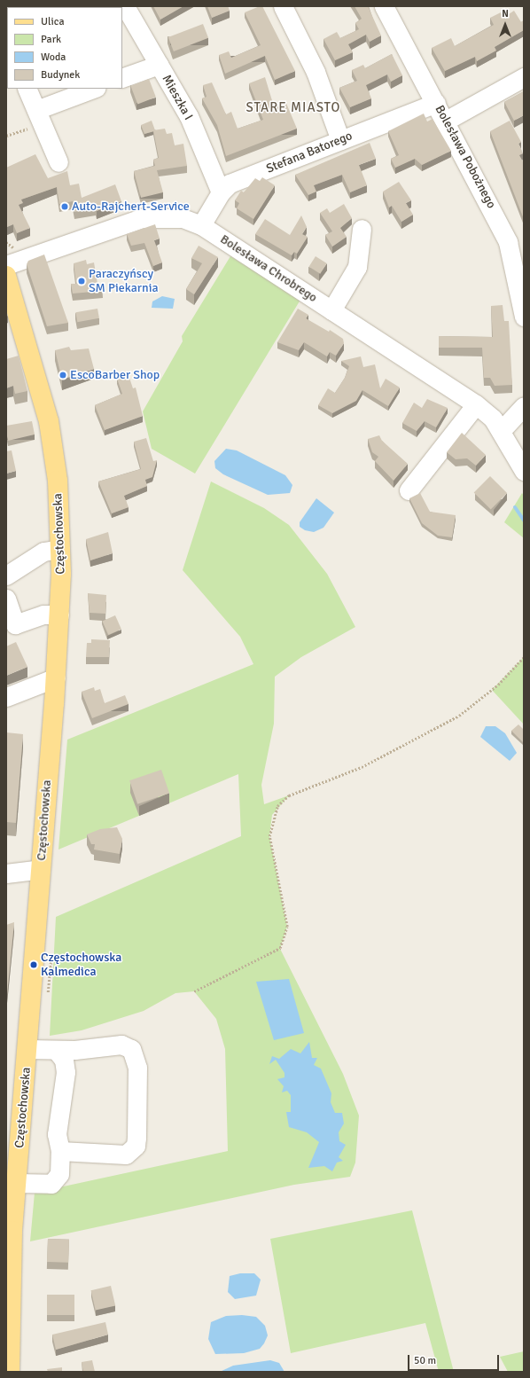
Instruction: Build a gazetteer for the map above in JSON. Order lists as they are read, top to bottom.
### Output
{
  "streets": {
    "main road": ["Częstochowska"],
    "street": [
      "Mieszka I",
      "Stefana Batorego",
      "Bolesława Pobożnego",
      "Bolesława Chrobrego"
    ]
  },
  "crossings": [
    ["Mieszka I", "Stefana Batorego"],
    ["Stefana Batorego", "Bolesława Pobożnego"],
    ["Stefana Batorego", "Bolesława Chrobrego"]
  ],
  "districts": ["STARE MIASTO"],
  "places": [
    "Auto-Rajchert-Service",
    "Paraczyńscy SM Piekarnia",
    "EscoBarber Shop",
    "Częstochowska Kalmedica"
  ],
  "legend": [
    "Ulica",
    "Park",
    "Woda",
    "Budynek"
  ],
  "scale_bar": "50 m",
  "north": "top"
}
